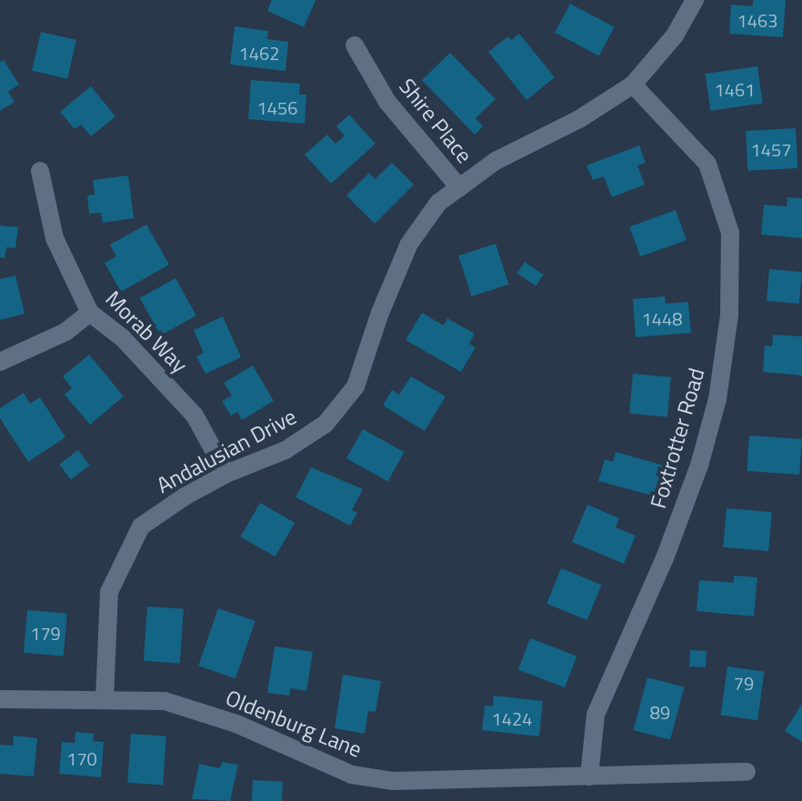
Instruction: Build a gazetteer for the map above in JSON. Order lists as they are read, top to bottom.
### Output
{
  "streets": {
    "street": [
      "Shire Place",
      "Morab Way",
      "Foxtrotter Road",
      "Andalusian Drive",
      "Oldenburg Lane"
    ]
  },
  "crossings": [
    ["Shire Place", "Andalusian Drive"],
    ["Morab Way", "Andalusian Drive"],
    ["Foxtrotter Road", "Andalusian Drive"],
    ["Foxtrotter Road", "Oldenburg Lane"],
    ["Andalusian Drive", "Oldenburg Lane"]
  ],
  "house_numbers": [
    "1463",
    "1462",
    "1461",
    "1456",
    "1457",
    "1448",
    "179",
    "79",
    "89",
    "1424",
    "170"
  ]
}
